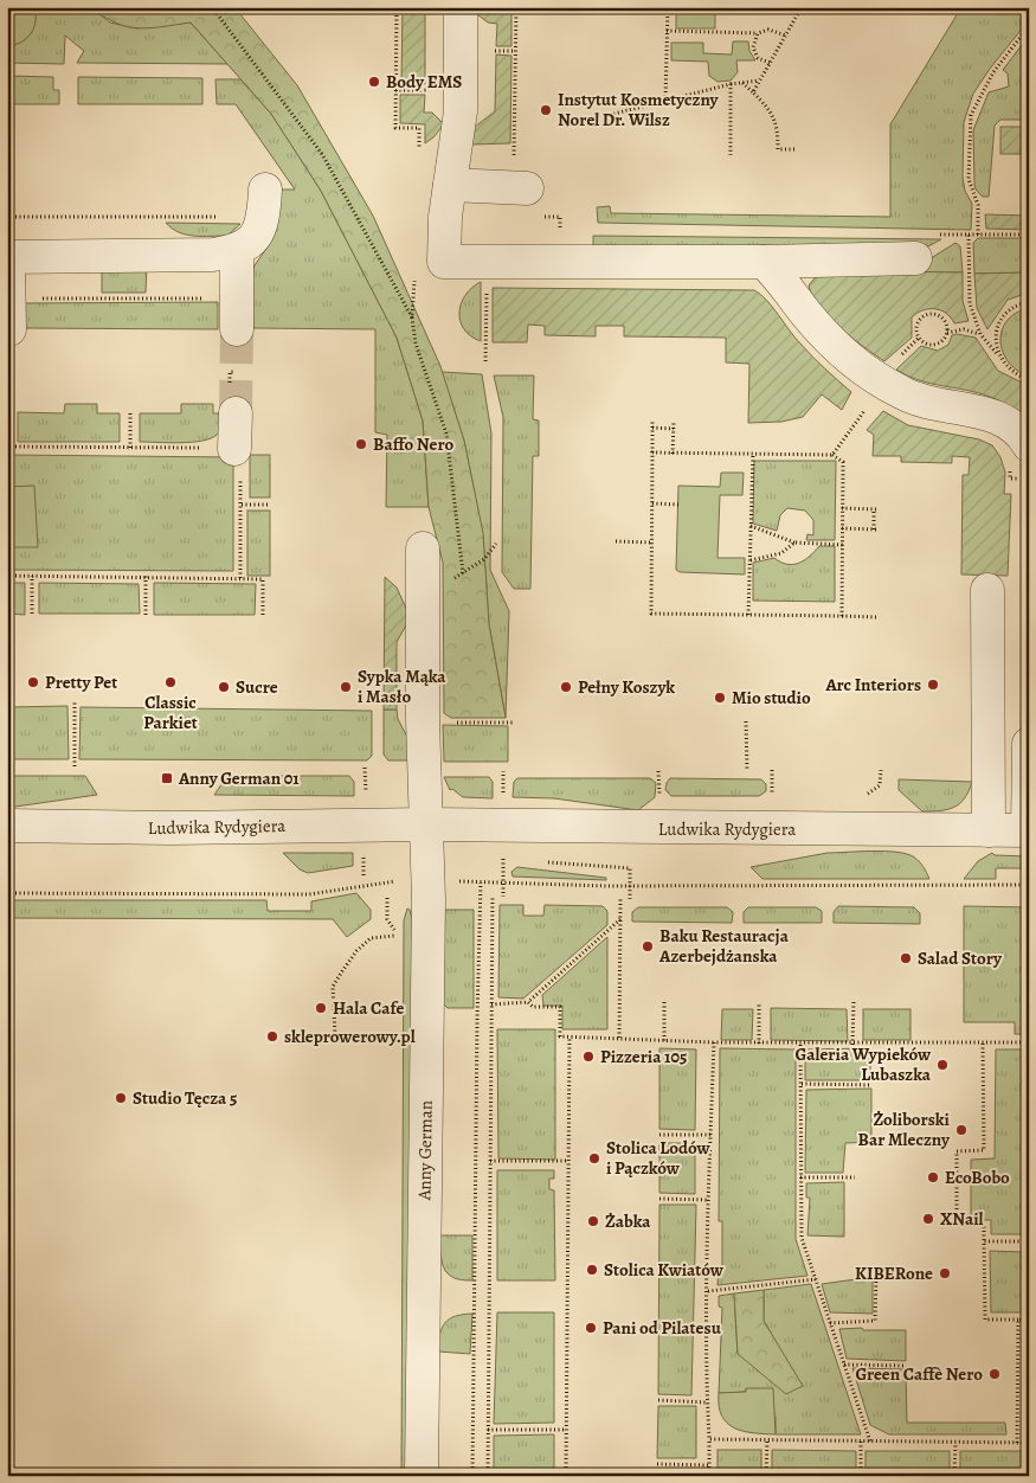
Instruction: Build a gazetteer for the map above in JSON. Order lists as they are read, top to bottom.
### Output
{
  "streets": {
    "street": ["Ludwika Rydygiera", "Anny German"]
  },
  "crossings": [
    ["Ludwika Rydygiera", "Anny German"]
  ],
  "places": {
    "other": [
      "Body EMS",
      "Instytut Kosmetyczny Norel Dr. Wilsz",
      "Baffo Nero",
      "Pretty Pet",
      "Classic Parkiet",
      "Arc Interiors",
      "Sucre",
      "Sypka Mąka i Masło",
      "Pełny Koszyk",
      "Mio studio",
      "Baku Restauracja Azerbejdżanska",
      "Salad Story",
      "Hala Cafe",
      "skleprowerowy.pl",
      "Pizzeria 105",
      "Galeria Wypieków Lubaszka",
      "Studio Tęcza 5",
      "Żoliborski Bar Mleczny",
      "Stolica Lodów i Pączków",
      "EcoBobo",
      "XNail",
      "Żabka",
      "Stolica Kwiatów",
      "KIBERone",
      "Pani od Pilatesu",
      "Green Caffè Nero"
    ],
    "transit": ["Anny German 01"]
  }
}
